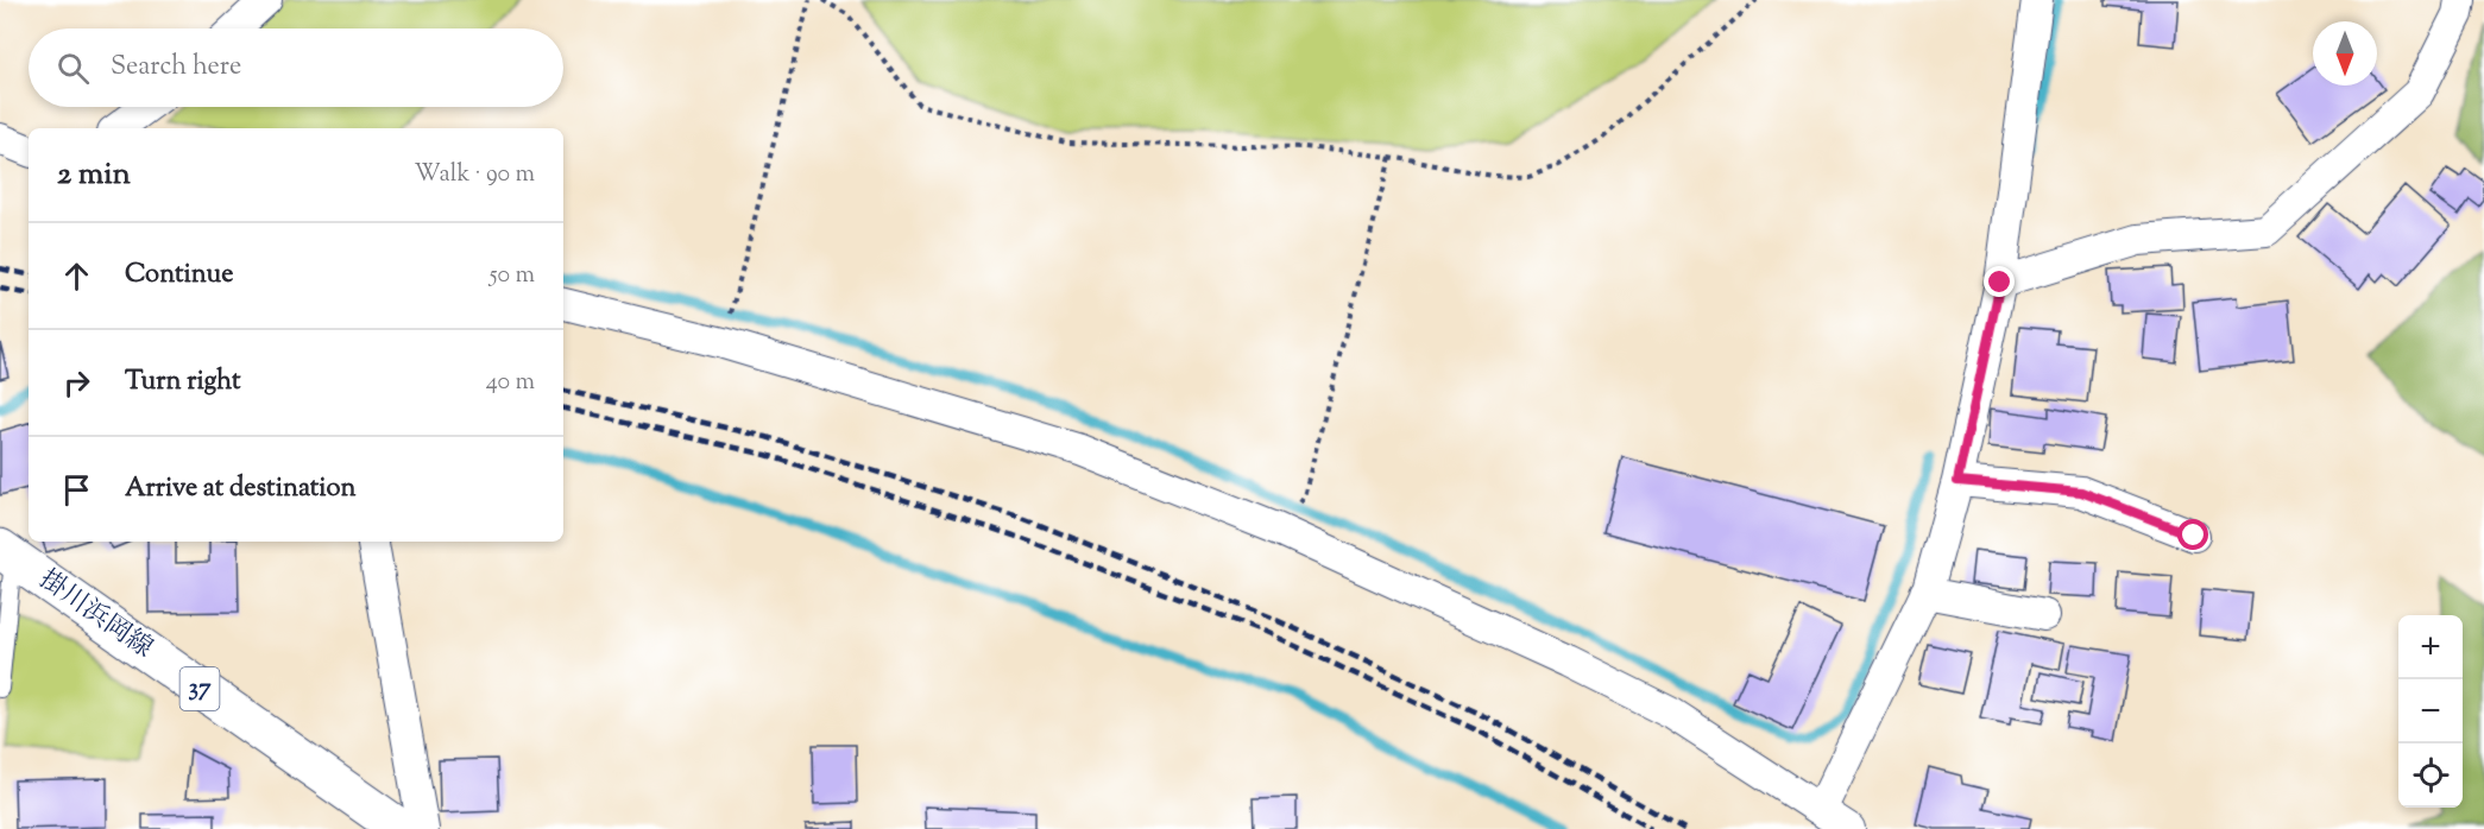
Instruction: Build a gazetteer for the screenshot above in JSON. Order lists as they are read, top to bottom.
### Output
{
  "streets": {
    "main road": ["掛川浜岡線", "37"]
  },
  "north": "bottom",
  "page": {
    "search": "Search here",
    "heading": ["2 min", "Walk · 90 m"],
    "list": [
      ["Continue", "50 m"],
      ["Turn right", "40 m"],
      "Arrive at destination"
    ],
    "map_buttons": ["+", "−"]
  }
}
